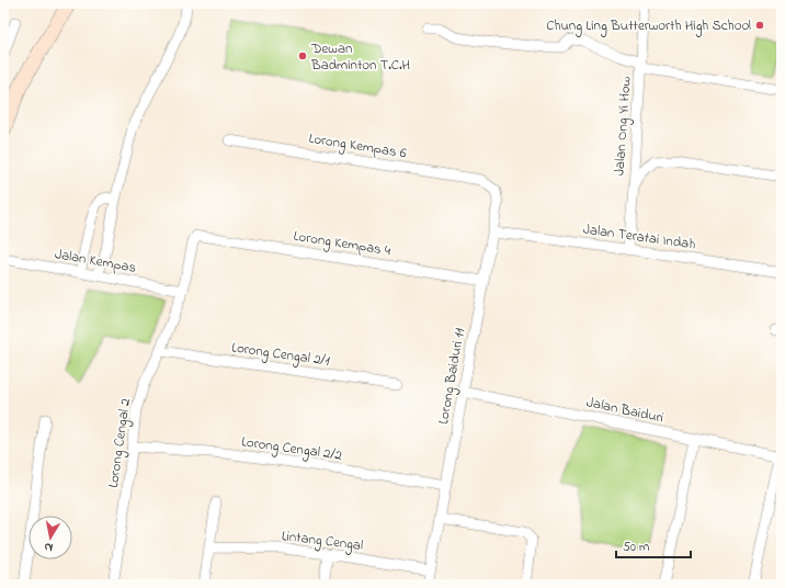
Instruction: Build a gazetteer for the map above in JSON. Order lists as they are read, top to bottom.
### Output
{
  "streets": {
    "street": [
      "Jalan Ong Yi How",
      "Lorong Kempas 6",
      "Jalan Teratai Indah",
      "Lorong Kempas 4",
      "Jalan Kempas",
      "Lorong Cengal 2/1",
      "Lorong Baiduri 11",
      "Jalan Baiduri",
      "Lorong Cengal 2",
      "Lorong Cengal 2/2",
      "Lintang Cengal"
    ]
  },
  "crossings": [
    ["Jalan Ong Yi How", "Jalan Teratai Indah"],
    ["Lorong Kempas 6", "Lorong Baiduri 11"],
    ["Jalan Teratai Indah", "Lorong Baiduri 11"],
    ["Lorong Kempas 4", "Lorong Baiduri 11"],
    ["Lorong Kempas 4", "Lorong Cengal 2"],
    ["Jalan Kempas", "Lorong Cengal 2"],
    ["Lorong Cengal 2/1", "Lorong Cengal 2"],
    ["Lorong Baiduri 11", "Jalan Baiduri"],
    ["Lorong Baiduri 11", "Lorong Cengal 2/2"],
    ["Lorong Baiduri 11", "Lintang Cengal"],
    ["Lorong Cengal 2", "Lorong Cengal 2/2"]
  ],
  "places": ["Chung Ling Butterworth High School", "Dewan Badminton T.C.H"],
  "scale_bar": "50 m",
  "north": "bottom"
}
